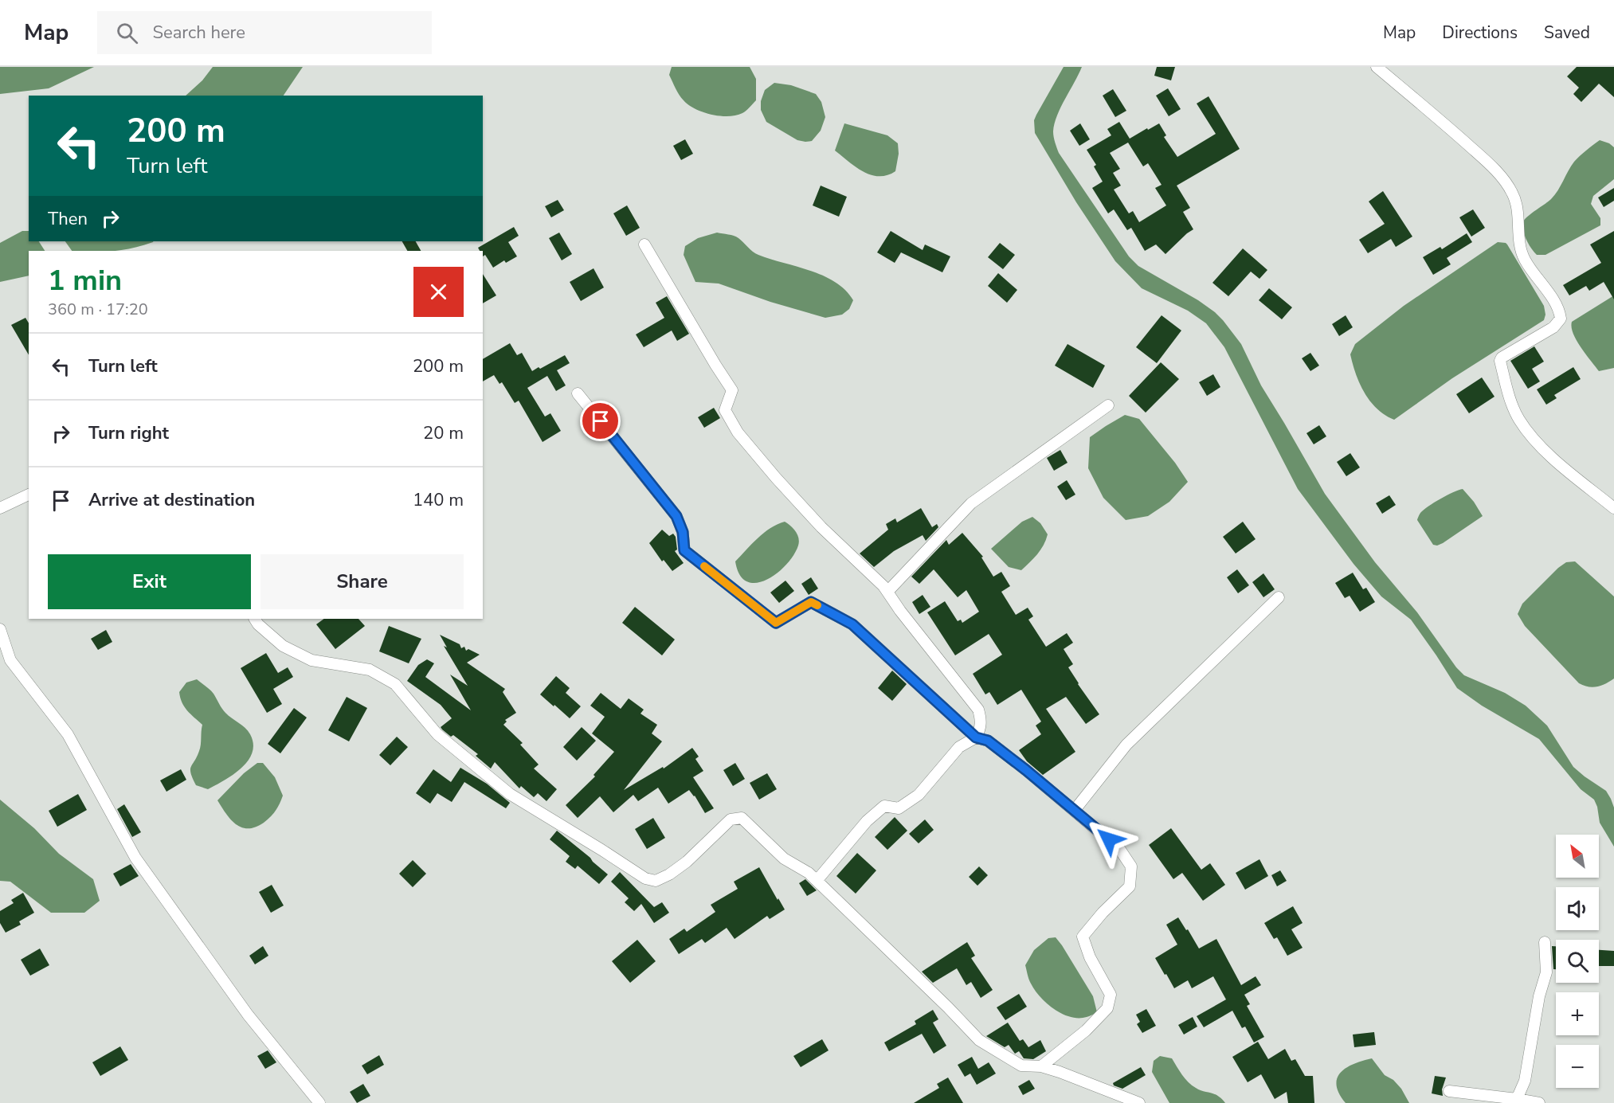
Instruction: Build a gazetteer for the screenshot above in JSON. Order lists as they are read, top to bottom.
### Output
{
  "north": "top left",
  "page": {
    "header": "Map",
    "search": "Search here",
    "nav": ["Map", "Directions", "Saved"],
    "turn": ["200 m", "Turn left"],
    "then": "Then",
    "heading": ["1 min", "360 m · 17:20"],
    "list": [
      {
        "name": "Turn left",
        "value": "200 m"
      },
      {
        "name": "Turn right",
        "value": "20 m"
      },
      {
        "name": "Arrive at destination",
        "value": "140 m"
      }
    ],
    "buttons": ["Exit", "Share"],
    "map_buttons": ["+", "−"]
  }
}
